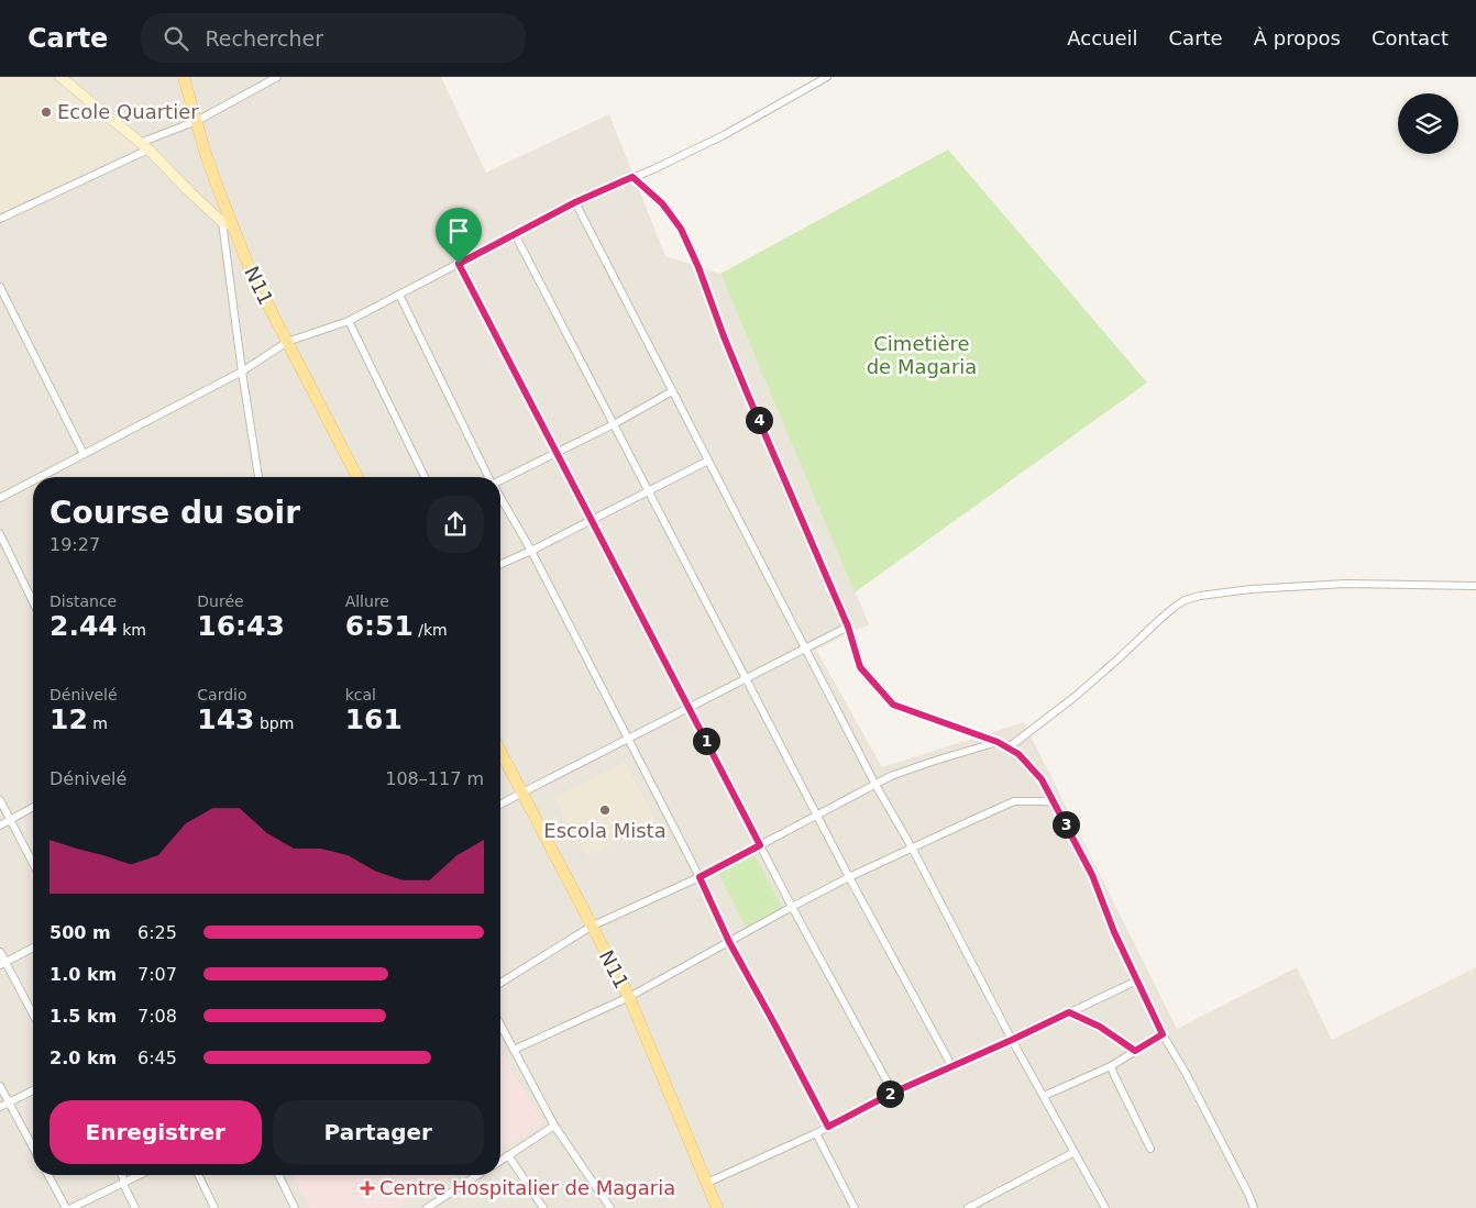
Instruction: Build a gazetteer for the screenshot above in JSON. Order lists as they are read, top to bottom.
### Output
{
  "streets": {
    "main road": ["N11"]
  },
  "parks": ["Cimetière de Magaria"],
  "places": {
    "other": ["Ecole Quartier", "Escola Mista"],
    "health": ["Centre Hospitalier de Magaria"]
  },
  "page": {
    "header": "Carte",
    "search": "Rechercher",
    "nav": [
      "Accueil",
      "Carte",
      "À propos",
      "Contact"
    ],
    "pins": [
      "4",
      "1",
      "3",
      "2"
    ],
    "heading": ["Course du soir", "19:27"],
    "stats": [
      ["Distance", "2.44 km"],
      ["Durée", "16:43"],
      ["Allure", "6:51 /km"],
      ["Dénivelé", "12 m"],
      ["Cardio", "143 bpm"],
      ["kcal", "161"]
    ],
    "chart": ["Dénivelé", "108–117 m"],
    "list": [
      {
        "name": "500 m",
        "note": "6:25"
      },
      {
        "name": "1.0 km",
        "note": "7:07"
      },
      {
        "name": "1.5 km",
        "note": "7:08"
      },
      {
        "name": "2.0 km",
        "note": "6:45"
      }
    ],
    "buttons": ["Enregistrer", "Partager"]
  }
}
